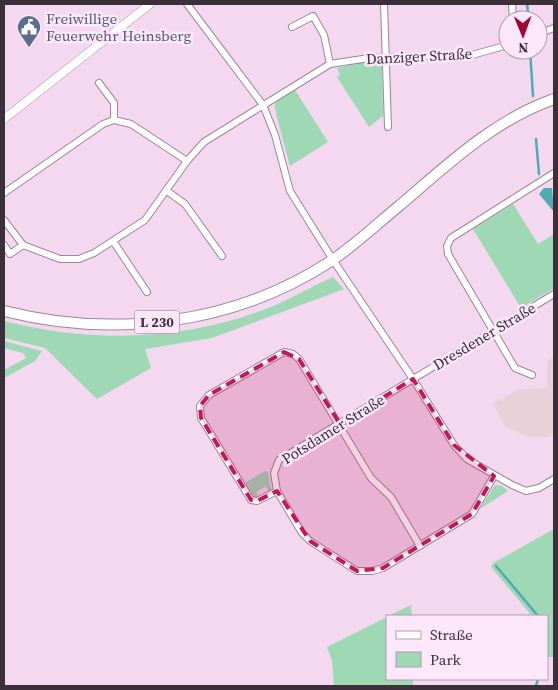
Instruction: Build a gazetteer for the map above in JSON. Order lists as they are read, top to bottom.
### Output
{
  "streets": {
    "main road": ["L 230"],
    "street": ["Danziger Straße", "Dresdener Straße", "Potsdamer Straße"]
  },
  "crossings": [
    ["Dresdener Straße", "Potsdamer Straße"]
  ],
  "places": {
    "public building": ["Freiwillige Feuerwehr Heinsberg"]
  },
  "legend": ["Straße", "Park"],
  "north": "bottom"
}
